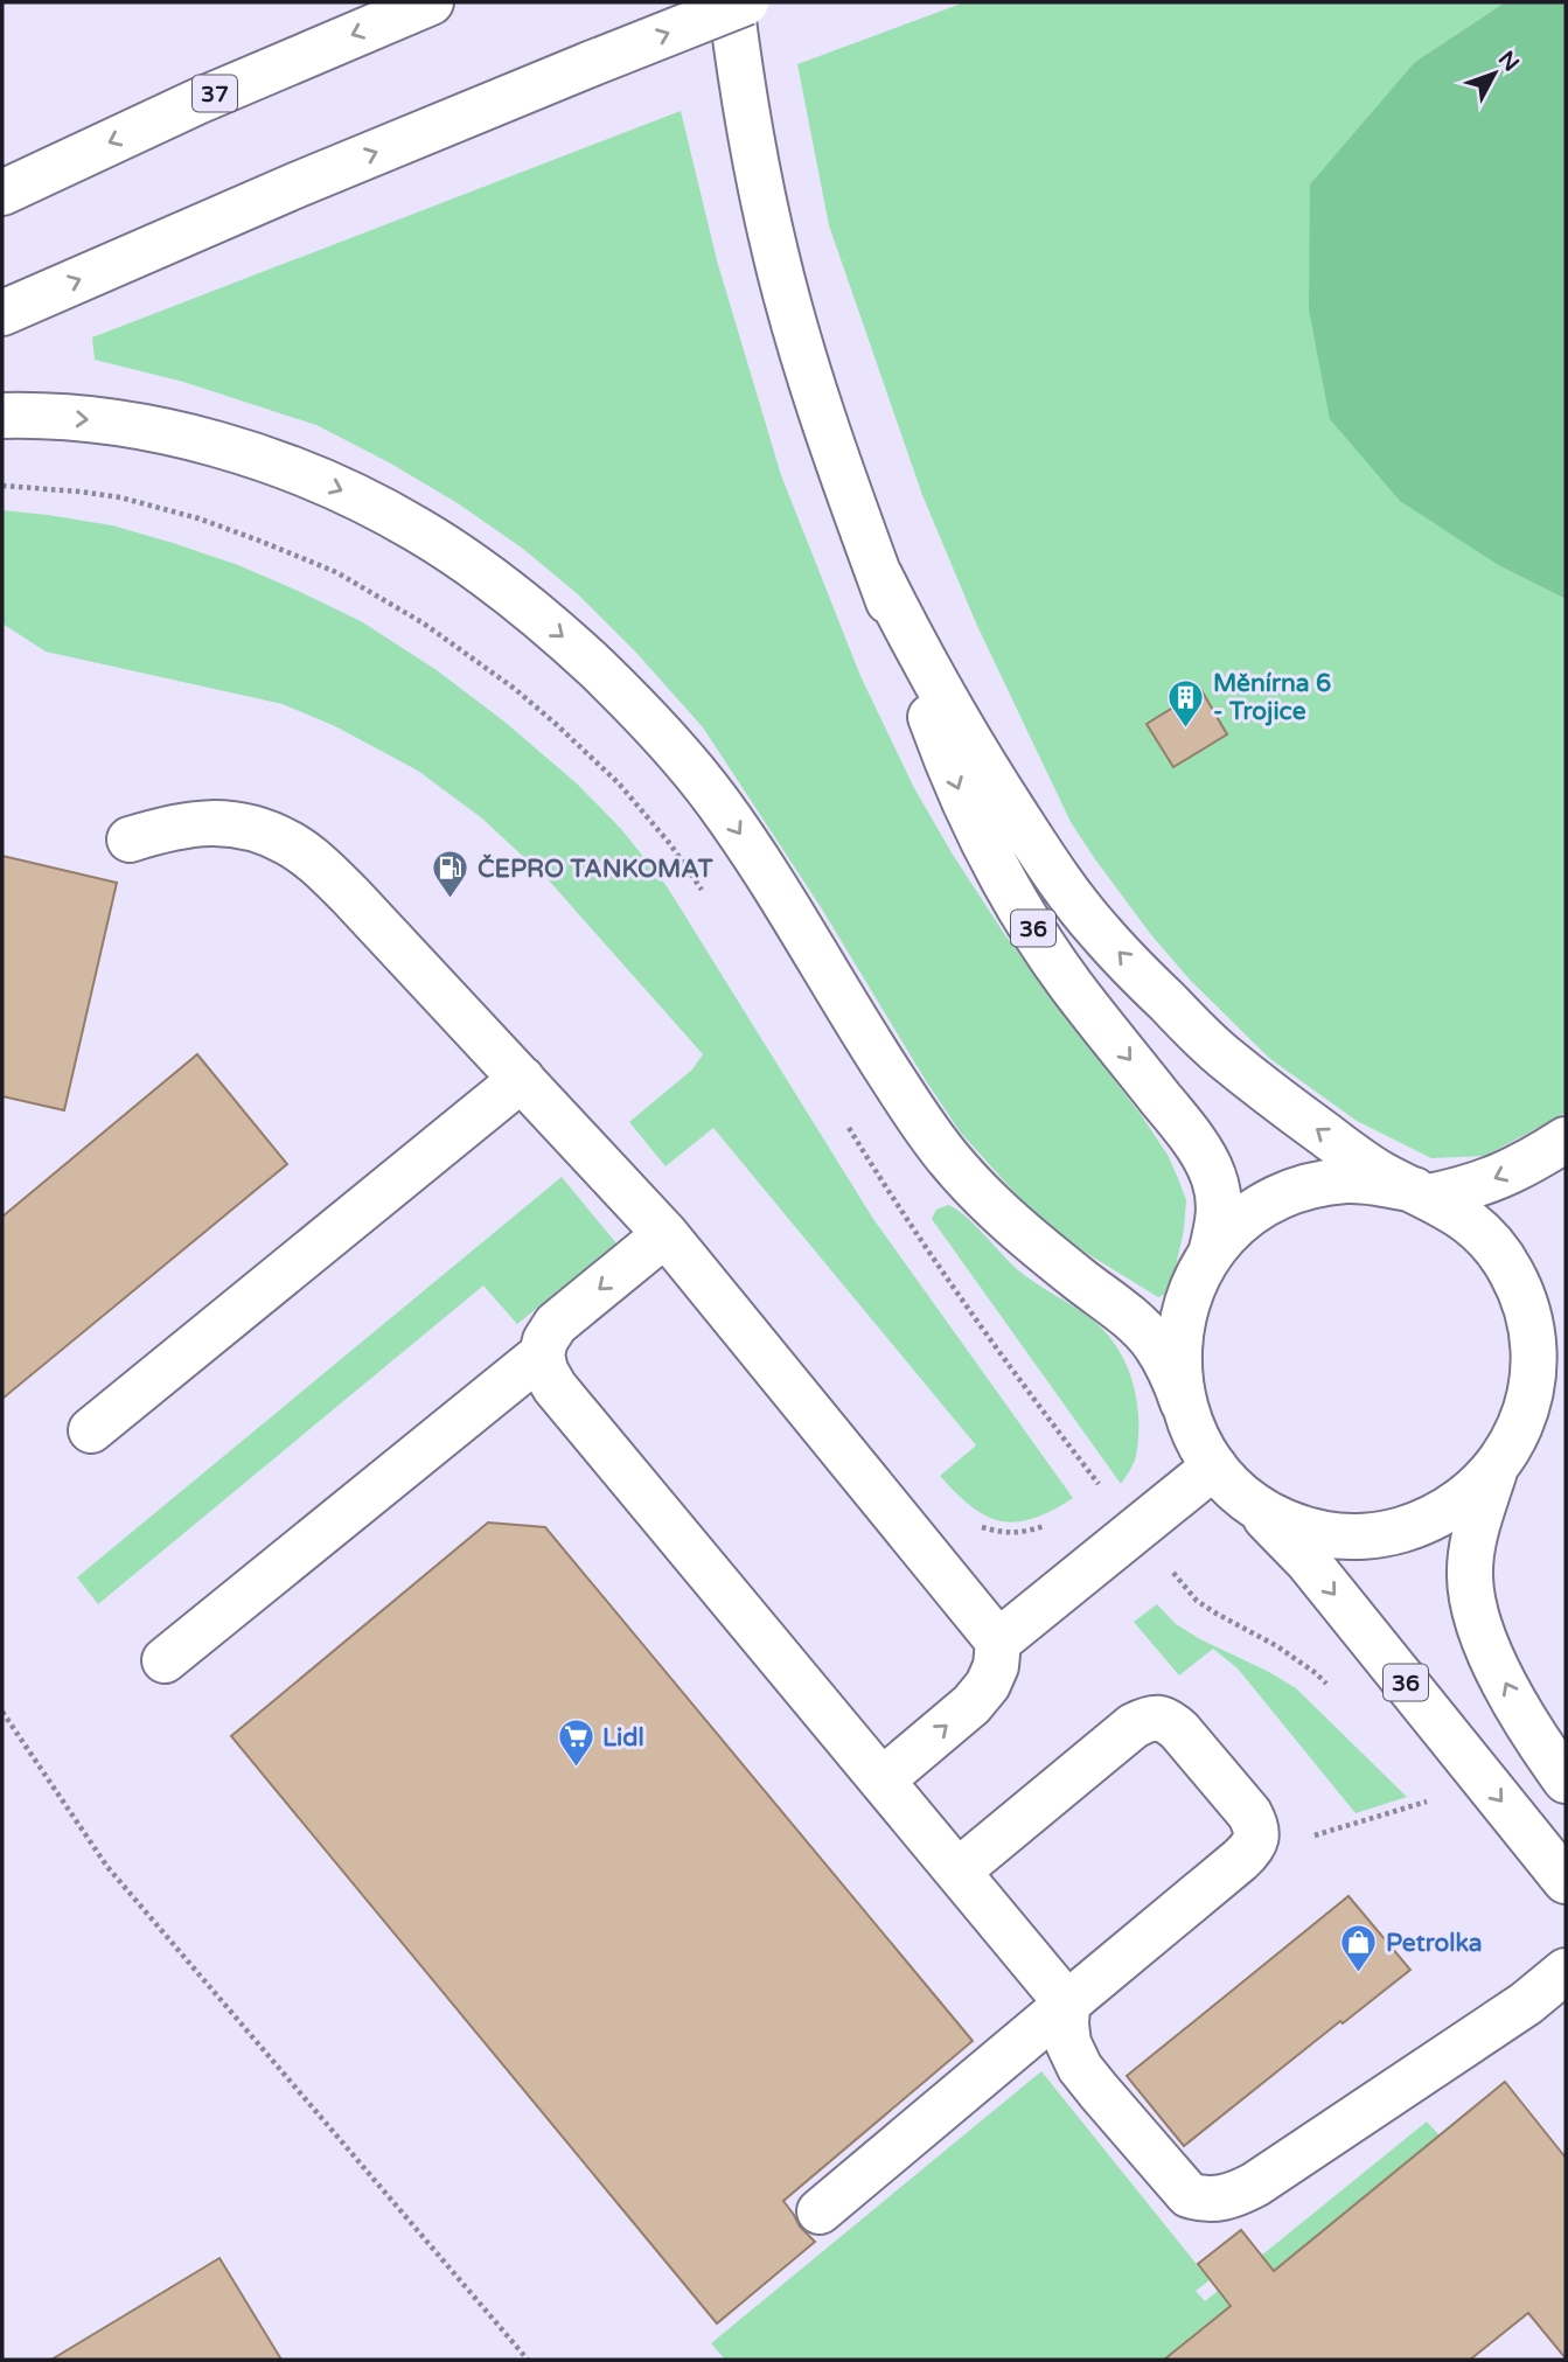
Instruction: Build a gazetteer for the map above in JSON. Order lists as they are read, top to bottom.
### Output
{
  "streets": {
    "main road": ["37", "36"]
  },
  "places": {
    "building": ["Měnírna 6 - Trojice"],
    "fuel station": ["ČEPRO TANKOMAT"],
    "supermarket": ["Lidl"],
    "shop": ["Petrolka"]
  },
  "north": "top right"
}
